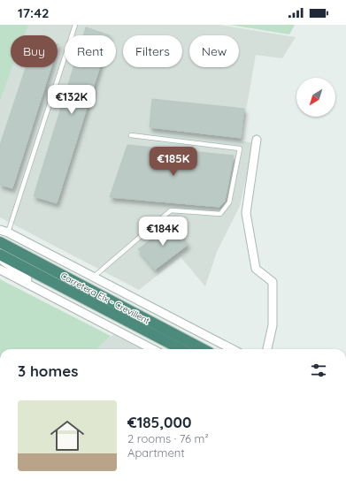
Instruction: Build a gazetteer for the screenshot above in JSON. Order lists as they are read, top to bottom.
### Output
{
  "streets": {
    "highway": ["Carretera Elx - Crevillent"]
  },
  "north": "bottom left",
  "page": {
    "status": "17:42",
    "chip": [
      "Buy",
      "Rent",
      "Filters",
      "New"
    ],
    "price": ["€132K", "€185K", "€184K"],
    "heading": "3 homes",
    "list": [
      {
        "name": "€185,000",
        "note": "2 rooms · 76 m² · Apartment"
      }
    ]
  }
}
